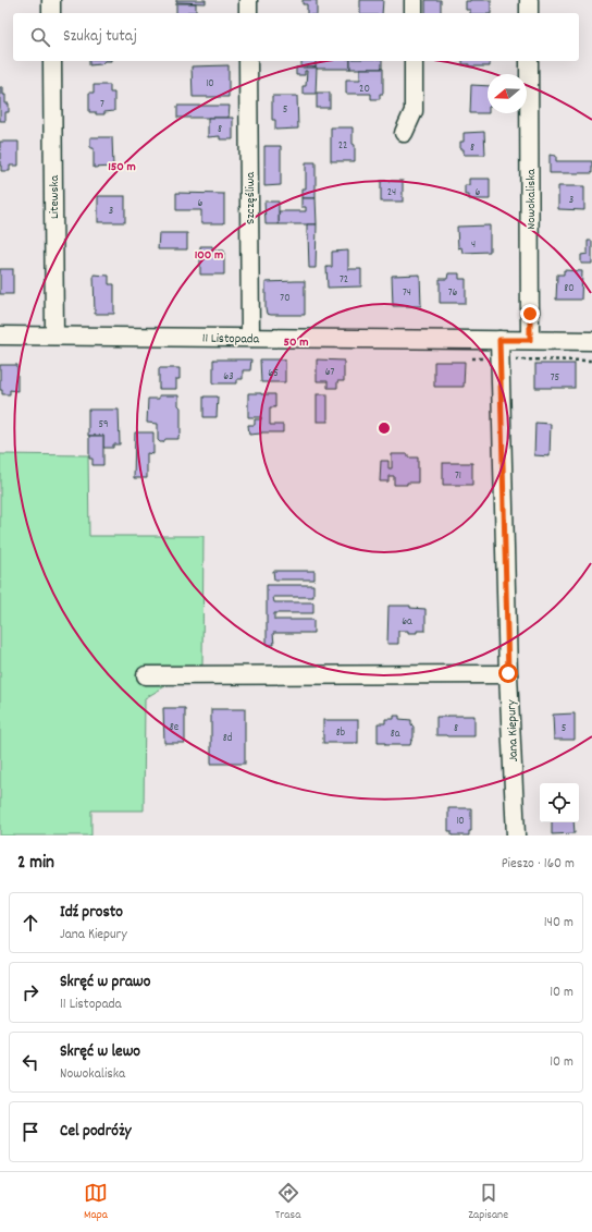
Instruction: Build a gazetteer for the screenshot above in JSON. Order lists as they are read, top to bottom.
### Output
{
  "streets": {
    "street": [
      "Litewska",
      "Szczęśliwa",
      "Nowokaliska",
      "11 Listopada",
      "Jana Kiepury"
    ]
  },
  "crossings": [
    ["Litewska", "11 Listopada"],
    ["Szczęśliwa", "11 Listopada"],
    ["Nowokaliska", "11 Listopada"],
    ["11 Listopada", "Jana Kiepury"]
  ],
  "house_numbers": [
    "10",
    "20",
    "7",
    "5",
    "8",
    "22",
    "8",
    "24",
    "6",
    "3",
    "6",
    "3",
    "4",
    "72",
    "80",
    "74",
    "76",
    "70",
    "67",
    "65",
    "63",
    "75",
    "59",
    "71",
    "6a",
    "8e",
    "8",
    "5",
    "8b",
    "8a",
    "8d",
    "10"
  ],
  "north": "left",
  "page": {
    "search": "Szukaj tutaj",
    "heading": ["2 min", "Pieszo · 160 m"],
    "list": [
      ["Idź prosto", "Jana Kiepury", "140 m"],
      ["Skręć w prawo", "11 Listopada", "10 m"],
      ["Skręć w lewo", "Nowokaliska", "10 m"],
      "Cel podróży"
    ],
    "nav": ["Mapa", "Trasa", "Zapisane"]
  },
  "rings": ["150 m", "100 m", "50 m"]
}
